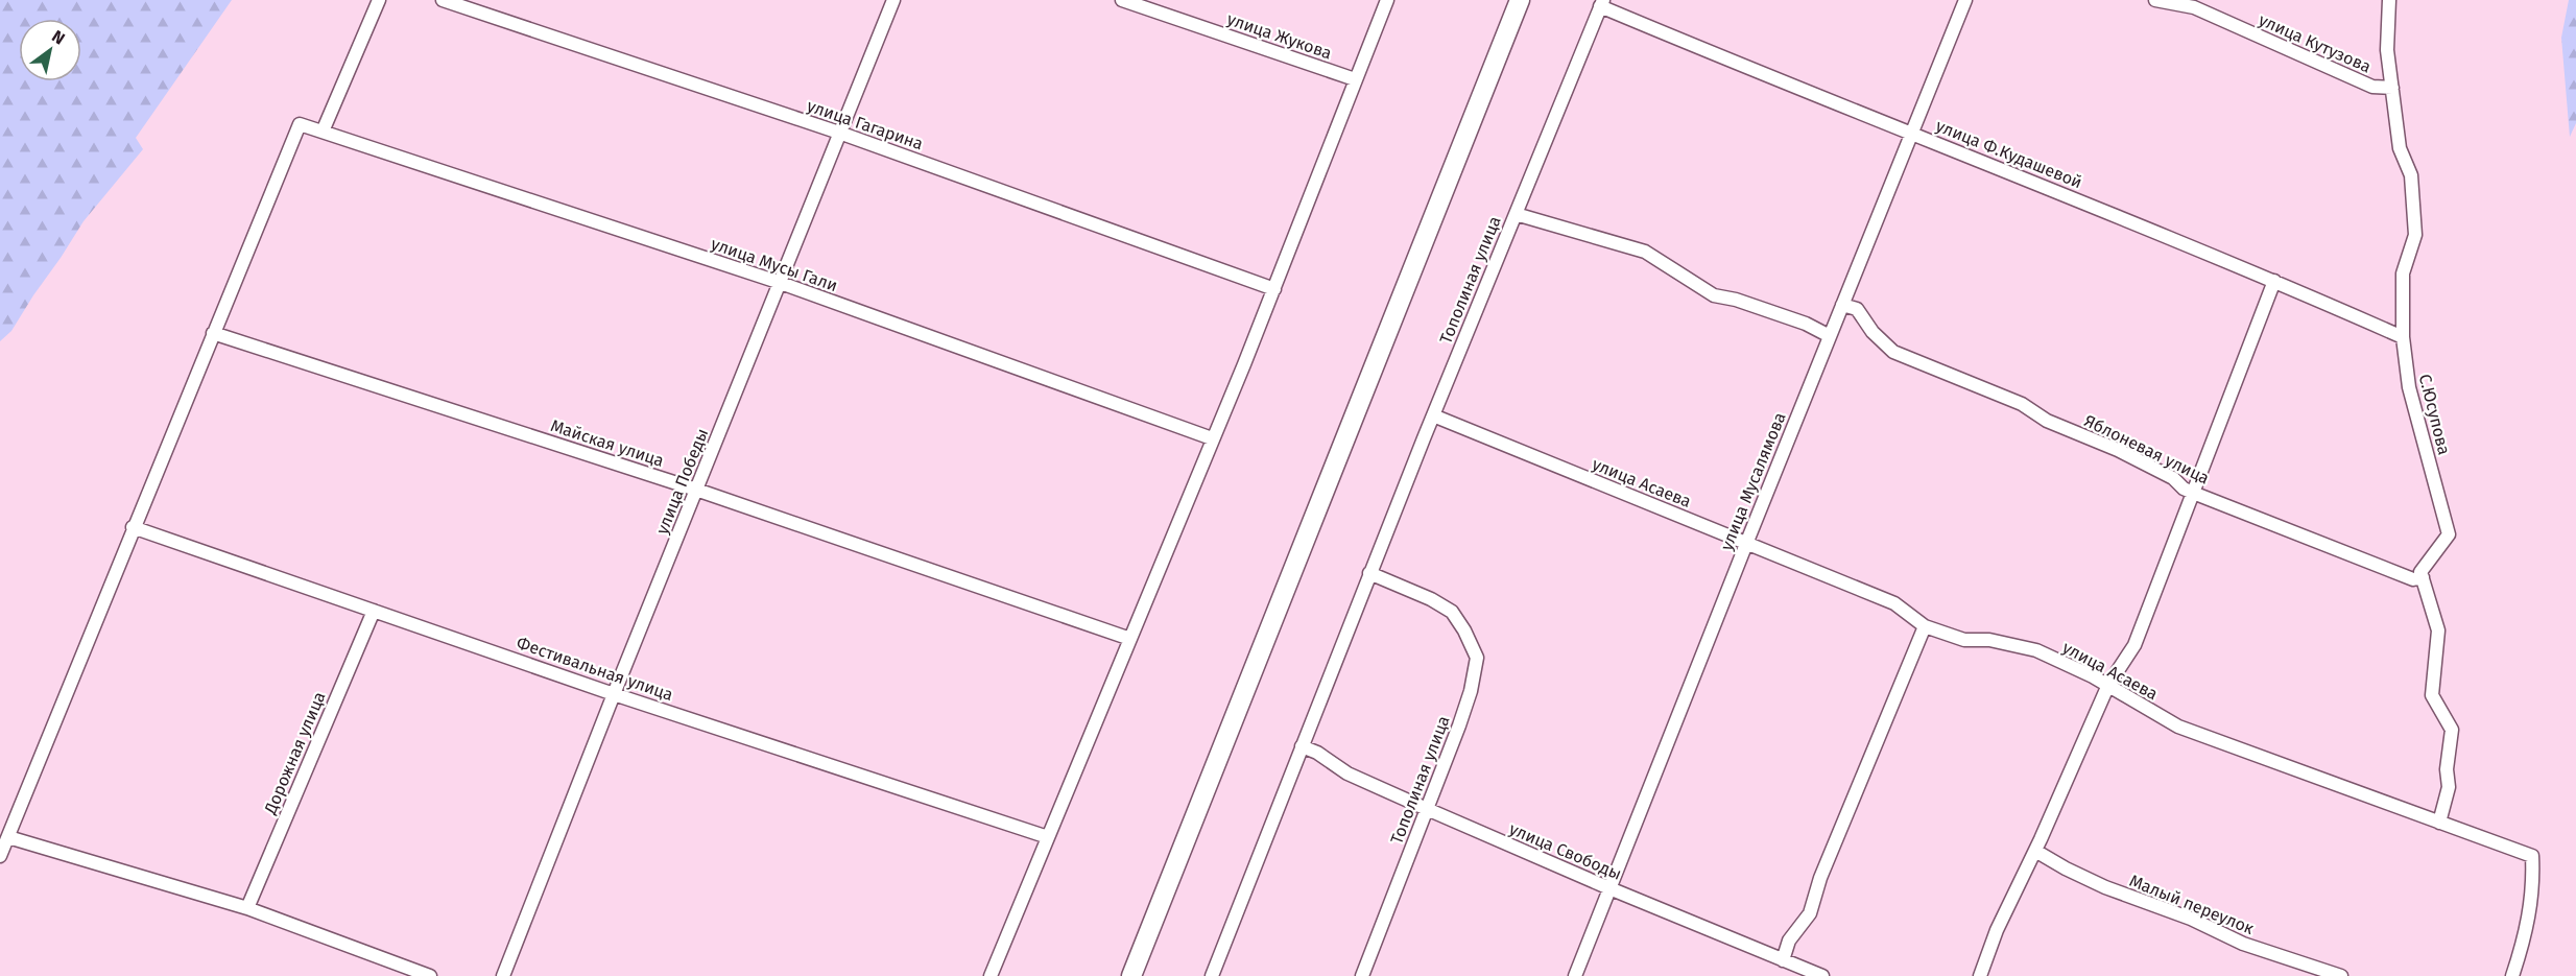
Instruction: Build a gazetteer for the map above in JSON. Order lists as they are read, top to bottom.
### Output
{
  "streets": {
    "street": [
      "улица Жукова",
      "улица Кутузова",
      "улица Гагарина",
      "улица Ф.Кудашевой",
      "улица Мусы Гали",
      "Тополиная улица",
      "С.Юсупова",
      "Майская улица",
      "Яблоневая улица",
      "улица Победы",
      "улица Мусалямова",
      "улица Асаева",
      "Фестивальная улица",
      "Дорожная улица",
      "улица Свободы",
      "Малый переулок"
    ]
  },
  "crossings": [
    ["улица Кутузова", "С.Юсупова"],
    ["улица Гагарина", "улица Победы"],
    ["улица Ф.Кудашевой", "Тополиная улица"],
    ["улица Ф.Кудашевой", "С.Юсупова"],
    ["улица Ф.Кудашевой", "улица Мусалямова"],
    ["улица Мусы Гали", "Майская улица"],
    ["улица Мусы Гали", "улица Победы"],
    ["Тополиная улица", "улица Асаева"],
    ["Тополиная улица", "улица Свободы"],
    ["С.Юсупова", "Яблоневая улица"],
    ["Майская улица", "улица Победы"],
    ["Яблоневая улица", "улица Мусалямова"],
    ["улица Победы", "Фестивальная улица"],
    ["улица Мусалямова", "улица Асаева"],
    ["улица Мусалямова", "улица Свободы"],
    ["Фестивальная улица", "Дорожная улица"]
  ],
  "north": "top right"
}
